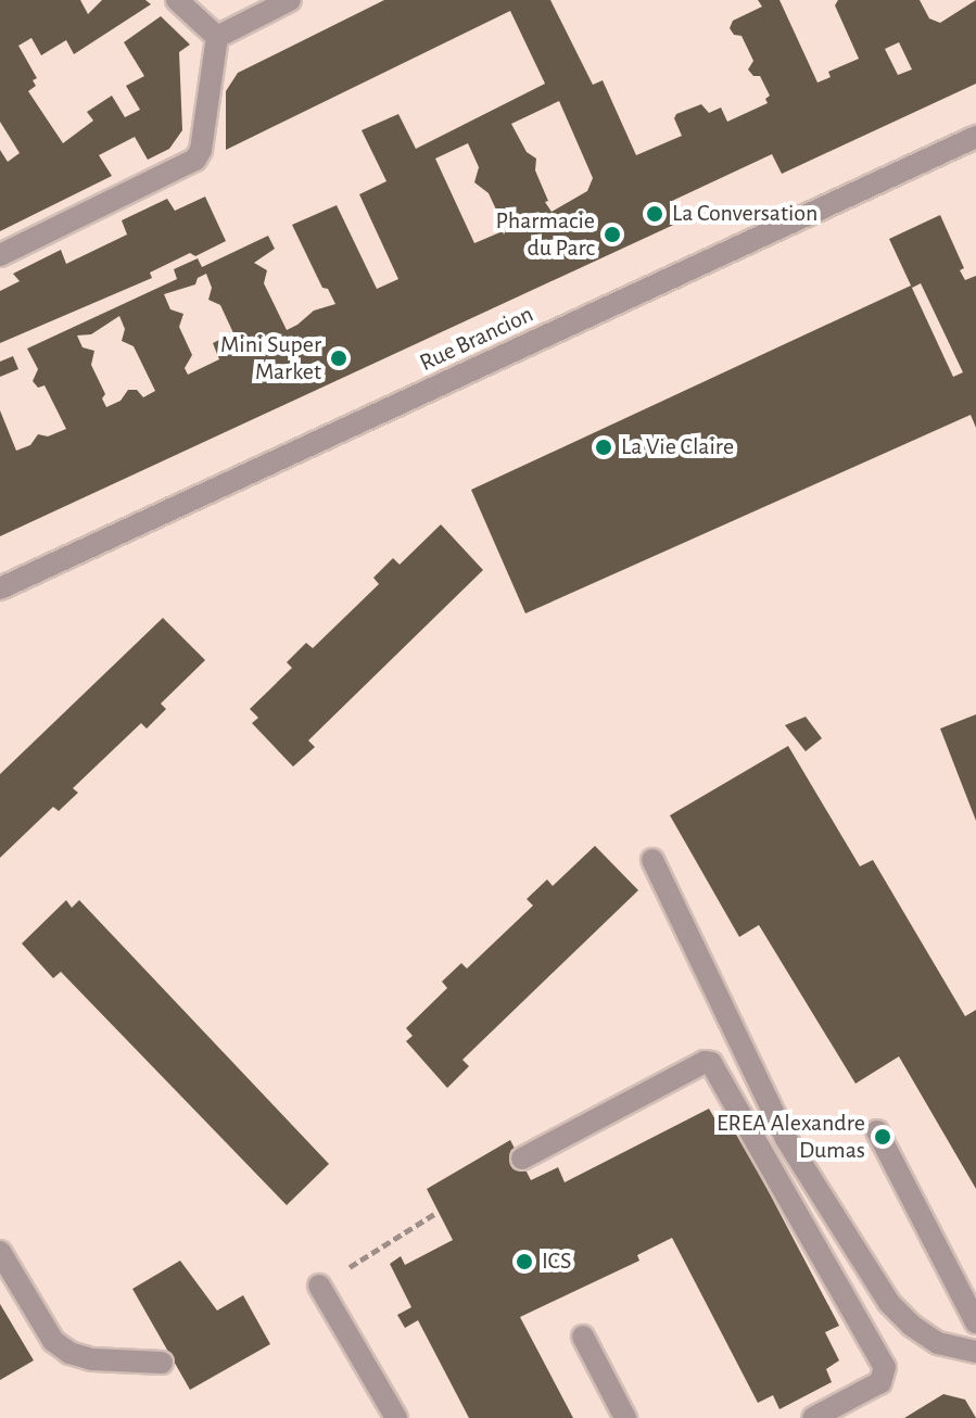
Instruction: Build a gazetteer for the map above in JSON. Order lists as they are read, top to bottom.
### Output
{
  "streets": {
    "street": ["Rue Brancion"]
  },
  "places": [
    "La Conversation",
    "Pharmacie du Parc",
    "Mini Super Market",
    "La Vie Claire",
    "EREA Alexandre Dumas",
    "ICS"
  ]
}
